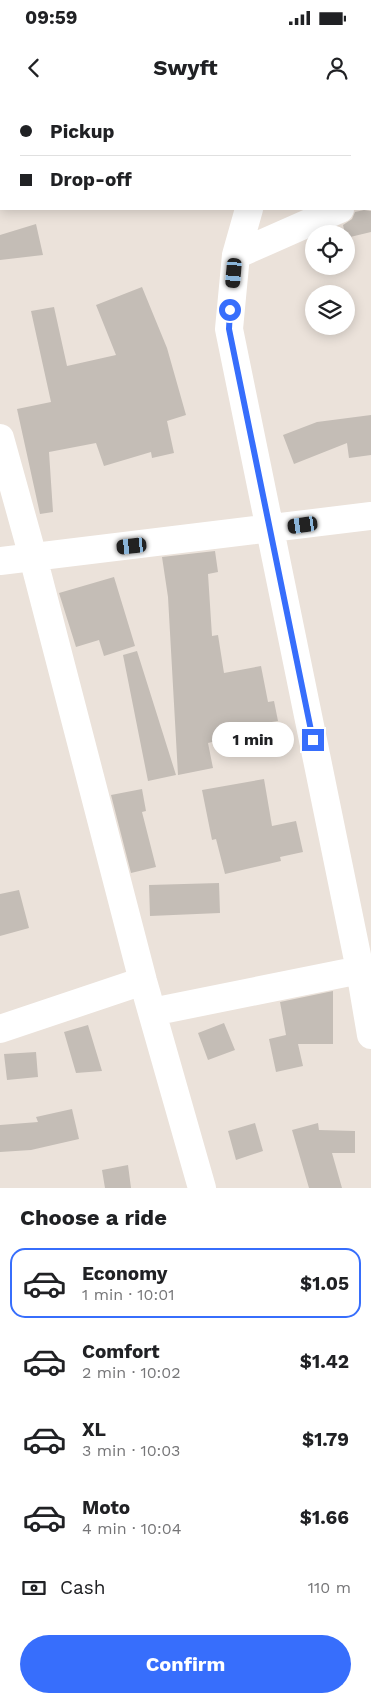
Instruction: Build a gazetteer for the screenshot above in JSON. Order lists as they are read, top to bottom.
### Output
{
  "page": {
    "status": "09:59",
    "header": "Swyft",
    "banner": ["Pickup", "Drop-off"],
    "bubble": "1 min",
    "heading": "Choose a ride",
    "list": [
      {
        "name": "Economy",
        "note": "1 min · 10:01",
        "value": "$1.05"
      },
      {
        "name": "Comfort",
        "note": "2 min · 10:02",
        "value": "$1.42"
      },
      {
        "name": "XL",
        "note": "3 min · 10:03",
        "value": "$1.79"
      },
      {
        "name": "Moto",
        "note": "4 min · 10:04",
        "value": "$1.66"
      }
    ],
    "pay": ["Cash", "110 m"],
    "buttons": "Confirm"
  }
}
